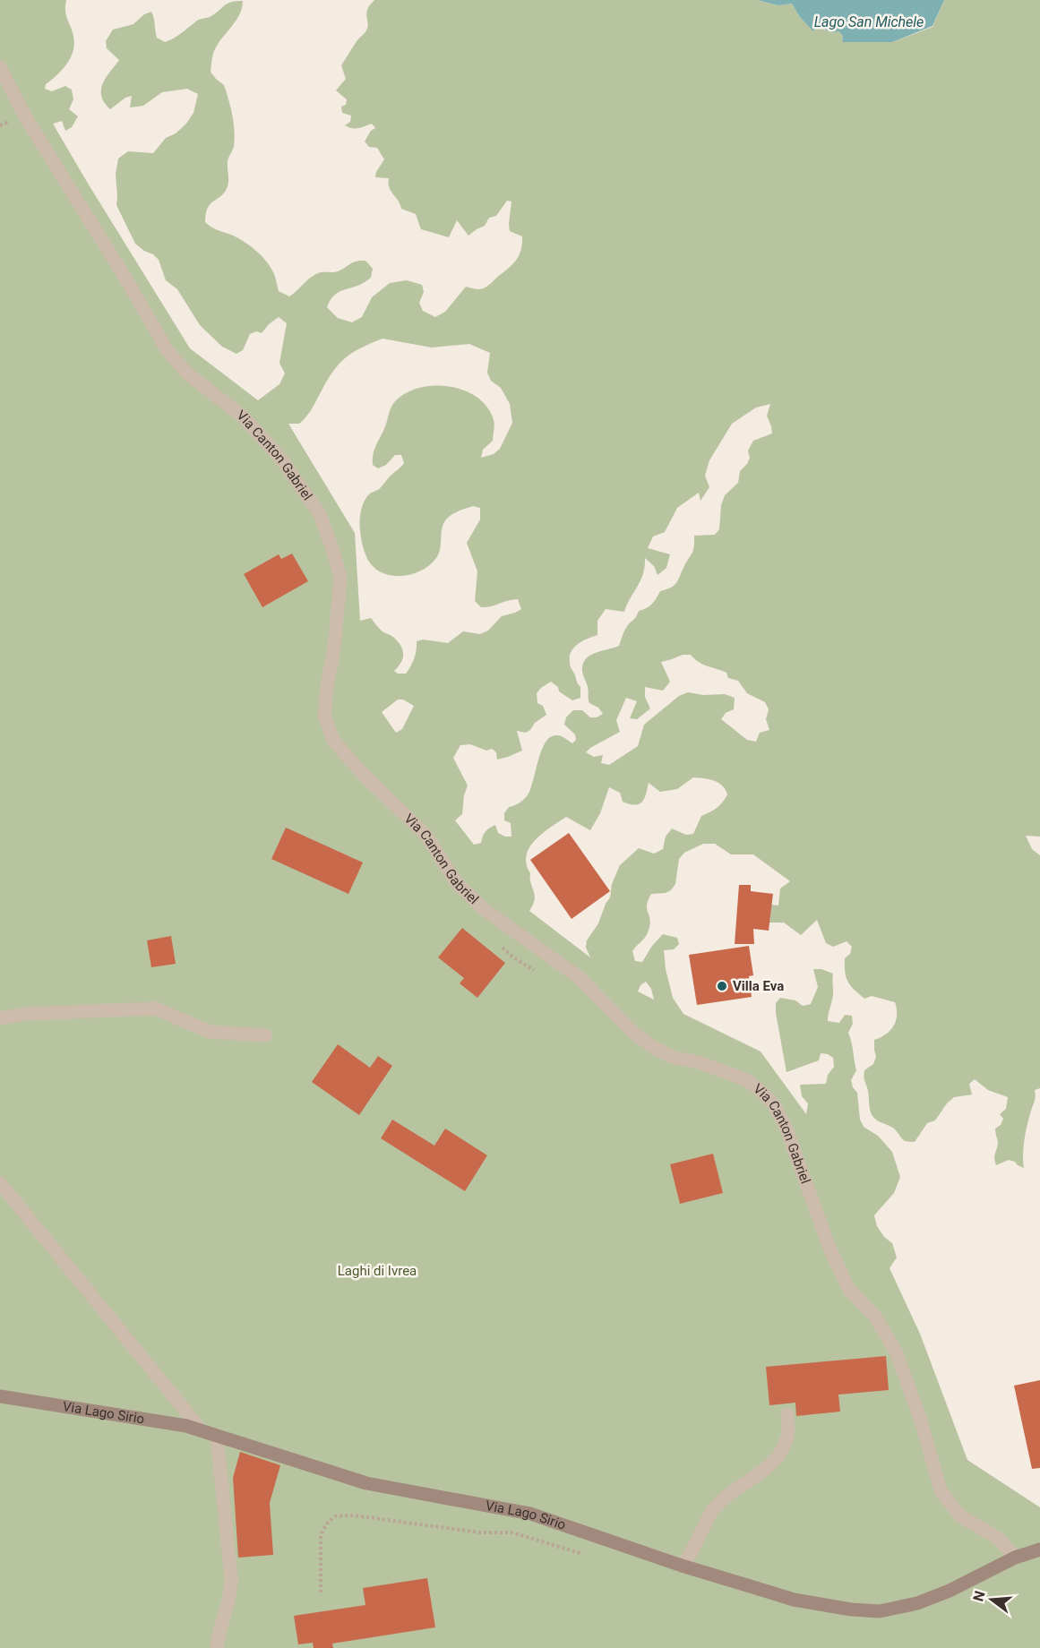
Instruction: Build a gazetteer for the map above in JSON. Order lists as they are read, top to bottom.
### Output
{
  "streets": {
    "main road": ["Via Lago Sirio"],
    "street": ["Via Canton Gabriel"]
  },
  "crossings": [
    ["Via Canton Gabriel", "Via Lago Sirio"]
  ],
  "water": ["Lago San Michele"],
  "parks": ["Laghi di Ivrea"],
  "places": ["Villa Eva"],
  "north": "left"
}
